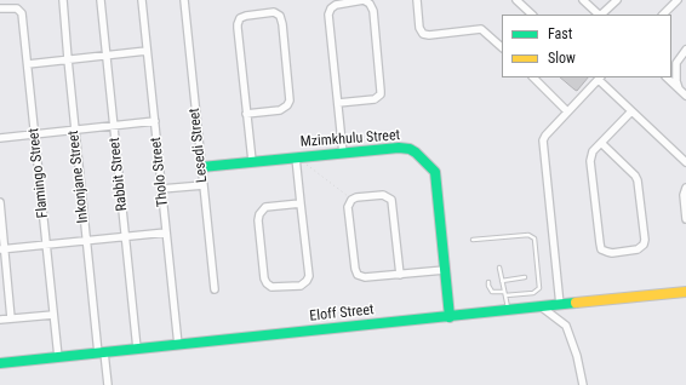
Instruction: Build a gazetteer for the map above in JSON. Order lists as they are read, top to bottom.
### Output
{
  "streets": {
    "street": [
      "Mzimkhulu Street",
      "Lesedi Street",
      "Tholo Street",
      "Flamingo Street",
      "Rabbit Street",
      "Inkonjane Street",
      "Eloff Street"
    ]
  },
  "crossings": [
    ["Mzimkhulu Street", "Lesedi Street"],
    ["Mzimkhulu Street", "Eloff Street"],
    ["Tholo Street", "Eloff Street"],
    ["Flamingo Street", "Eloff Street"],
    ["Rabbit Street", "Eloff Street"],
    ["Inkonjane Street", "Eloff Street"]
  ],
  "legend": ["Fast", "Slow"]
}
